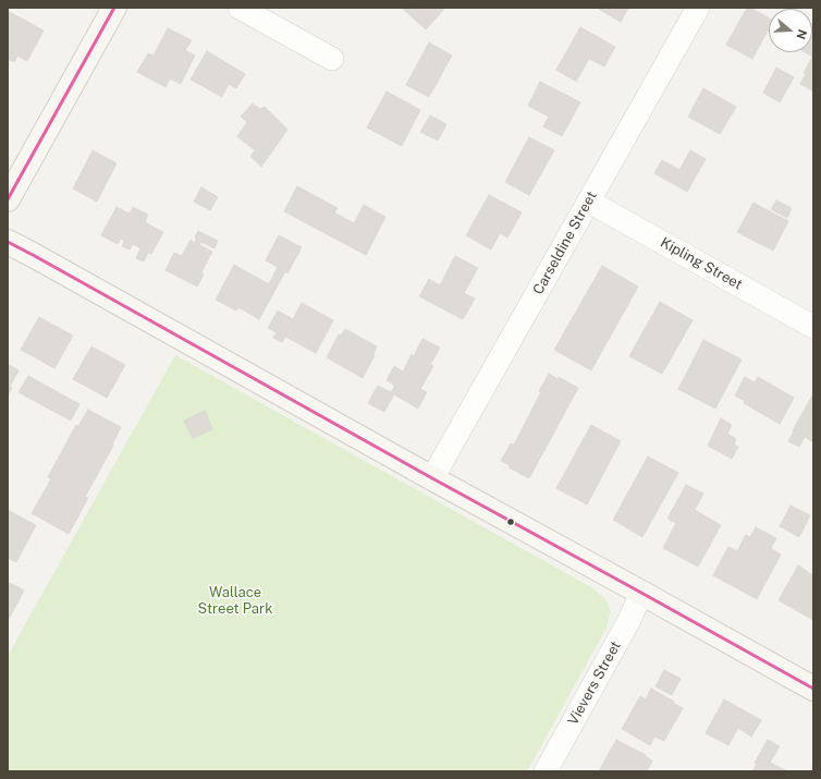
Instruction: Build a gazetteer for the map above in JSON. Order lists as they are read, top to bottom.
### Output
{
  "streets": {
    "street": ["Carseldine Street", "Kipling Street", "Vievers Street"]
  },
  "crossings": [
    ["Carseldine Street", "Kipling Street"]
  ],
  "parks": ["Wallace Street Park"],
  "north": "right"
}
